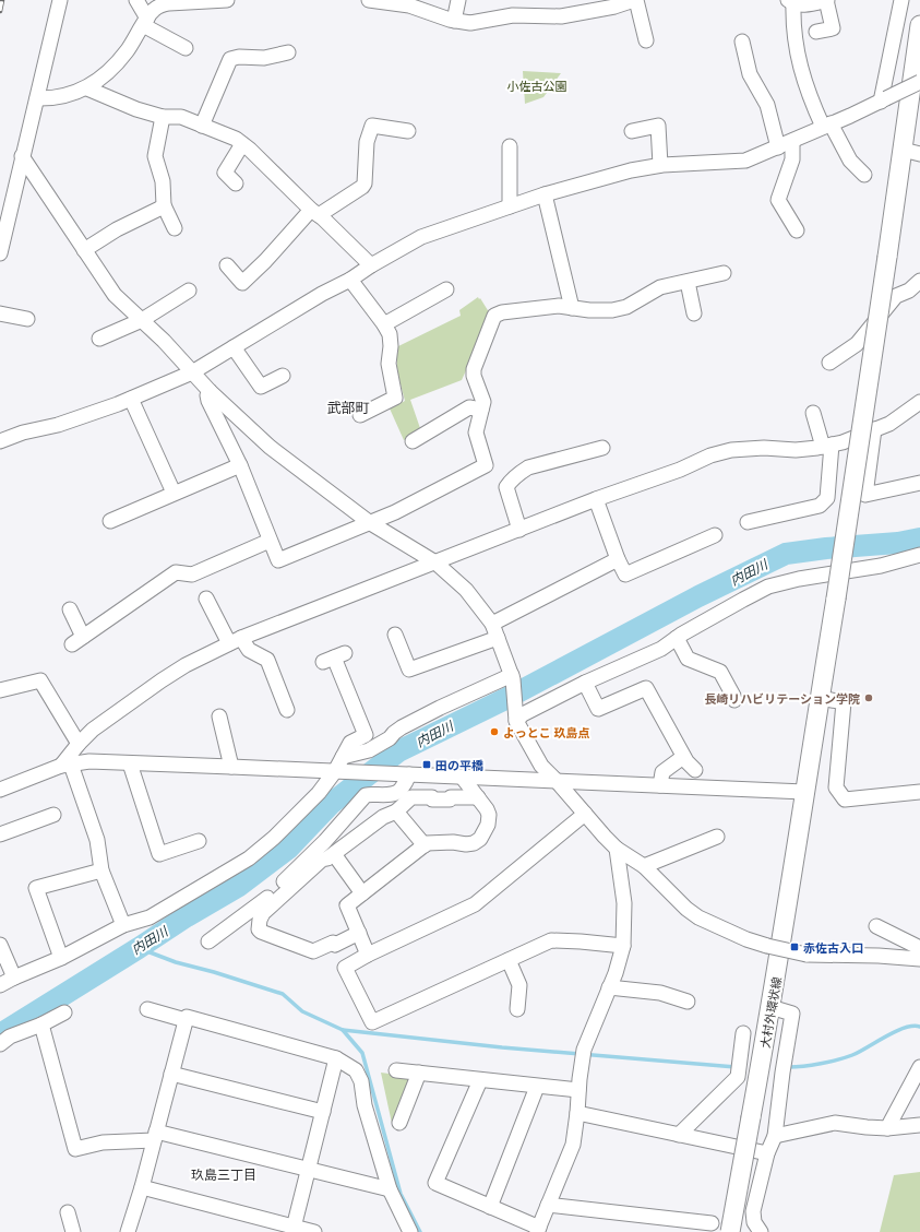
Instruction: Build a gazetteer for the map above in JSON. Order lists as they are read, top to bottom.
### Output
{
  "streets": {
    "main road": ["大村外環状線"]
  },
  "districts": ["武部町", "玖島三丁目"],
  "water": ["内田川"],
  "parks": ["小佐古公園"],
  "places": {
    "other": ["長崎リハビリテーション学院", "よっとこ 玖島点"],
    "transit": ["田の平橋", "赤佐古入口"]
  }
}
